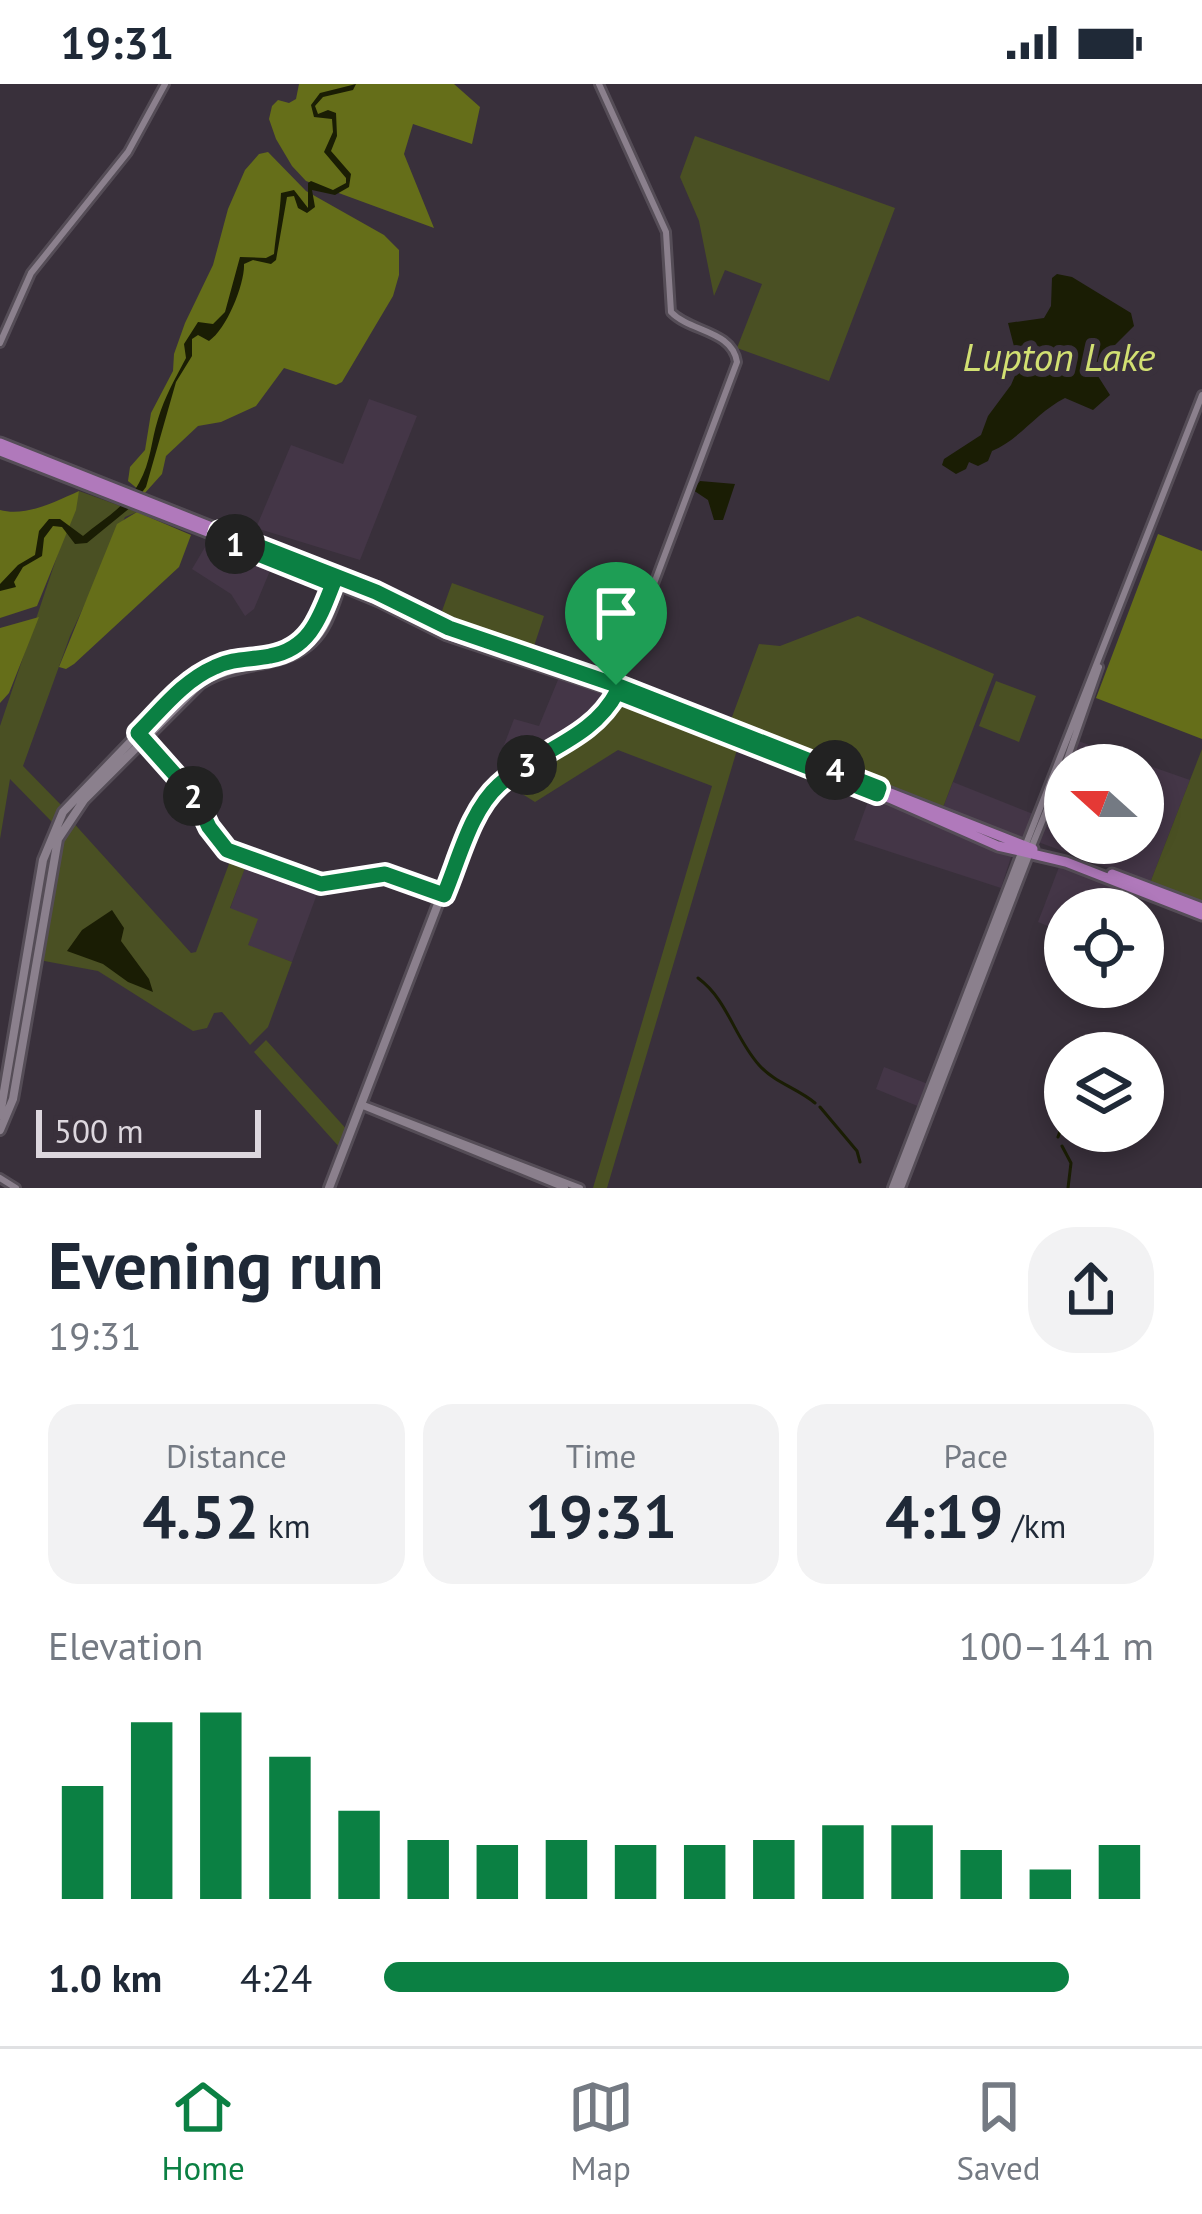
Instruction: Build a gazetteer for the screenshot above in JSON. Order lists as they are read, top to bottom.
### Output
{
  "water": ["Lupton Lake"],
  "scale_bar": "500 m",
  "north": "left",
  "page": {
    "status": "19:31",
    "pins": [
      "1",
      "3",
      "4",
      "2"
    ],
    "scale": "500 m",
    "heading": ["Evening run", "19:31"],
    "stats": [
      ["Distance", "4.52 km"],
      ["Time", "19:31"],
      ["Pace", "4:19 /km"]
    ],
    "chart": ["Elevation", "100–141 m"],
    "list": [
      {
        "name": "1.0 km",
        "note": "4:24"
      }
    ],
    "tabs": ["Home", "Map", "Saved"]
  }
}
